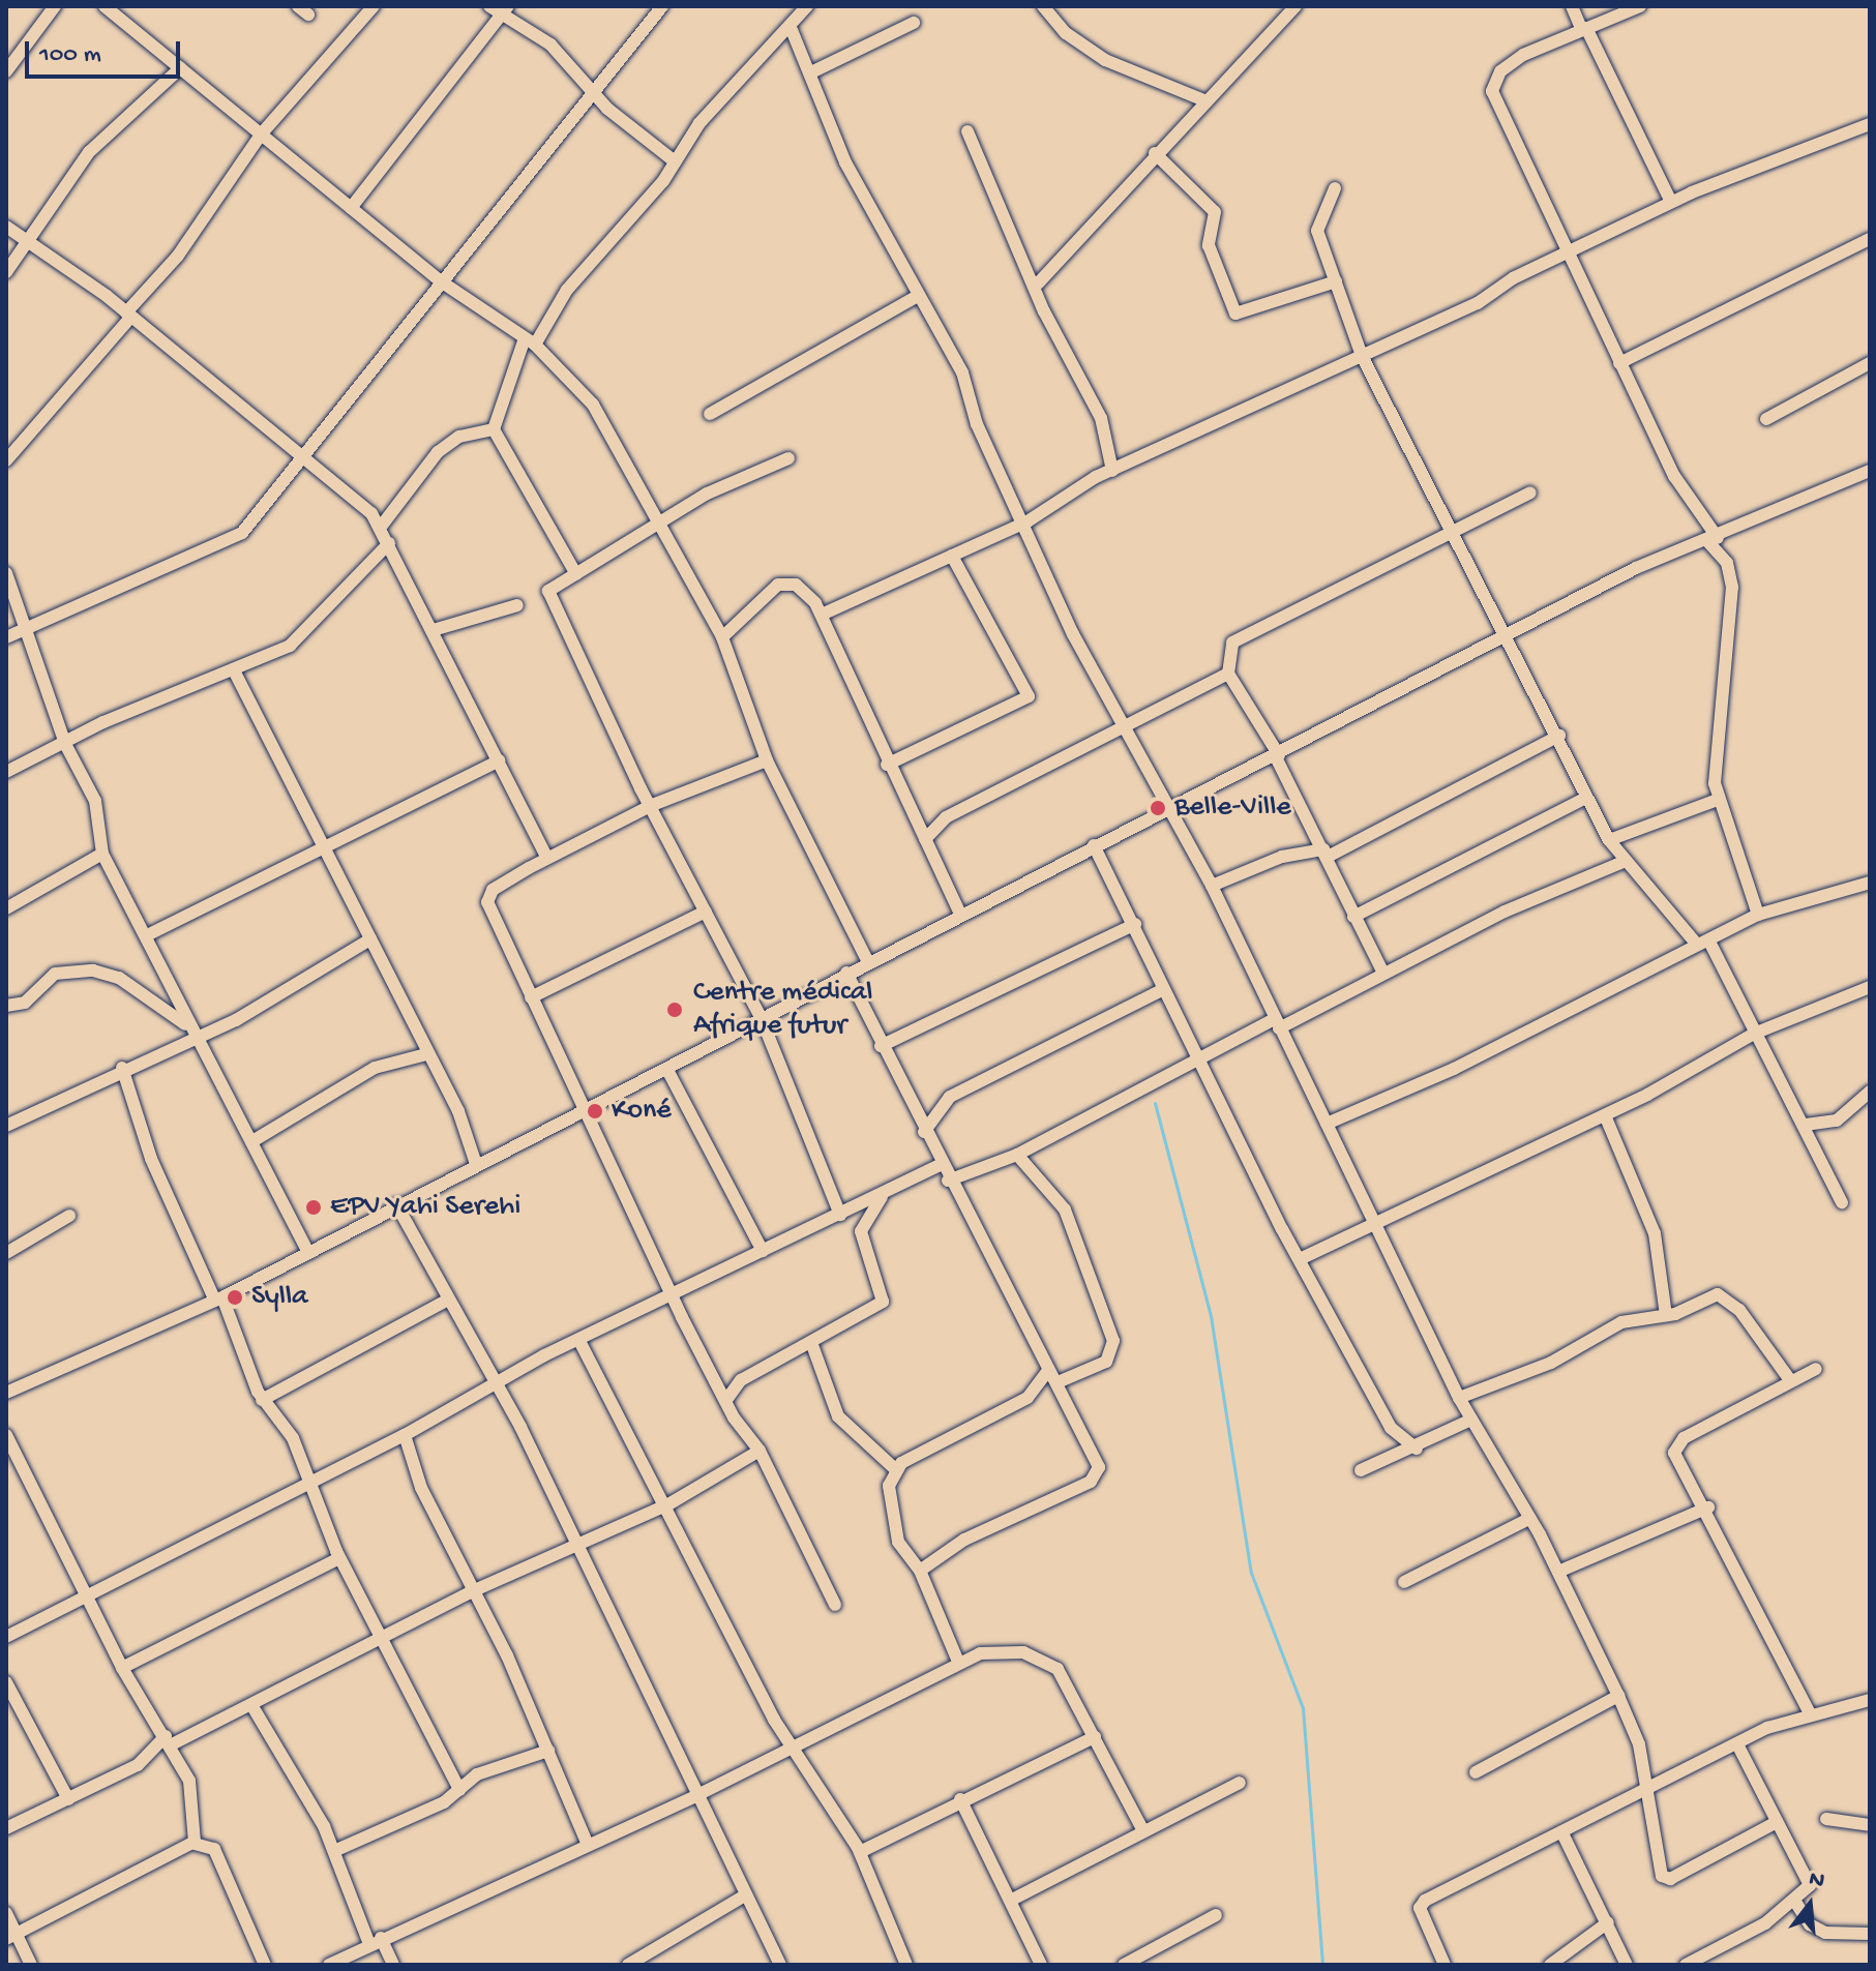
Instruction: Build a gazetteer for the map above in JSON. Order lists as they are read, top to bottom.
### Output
{
  "places": [
    "Belle-Ville",
    "Centre médical Afrique futur",
    "Koné",
    "EPV Yahi Serehi",
    "Sylla"
  ],
  "scale_bar": "100 m",
  "north": "top"
}
